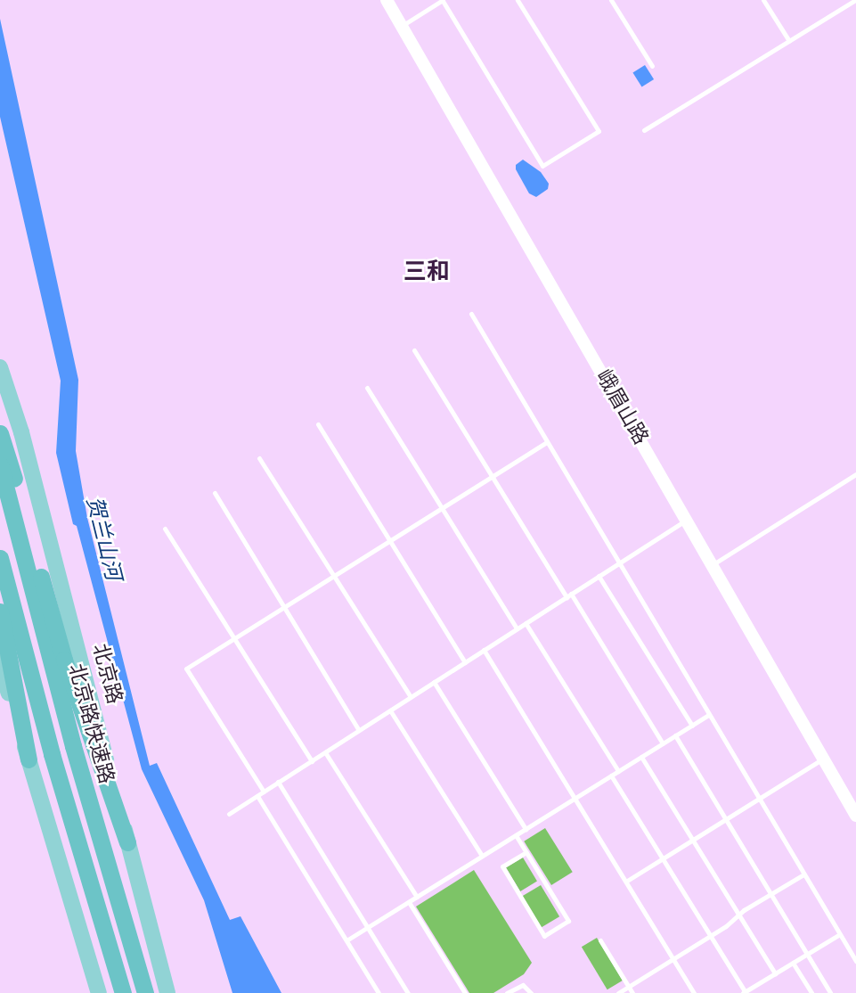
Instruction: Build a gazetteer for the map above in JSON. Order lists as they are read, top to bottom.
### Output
{
  "streets": {
    "highway": ["北京路快速路"],
    "main road": ["北京路"],
    "street": ["峨眉山路"]
  },
  "districts": ["三和"],
  "water": ["贺兰山河"]
}
